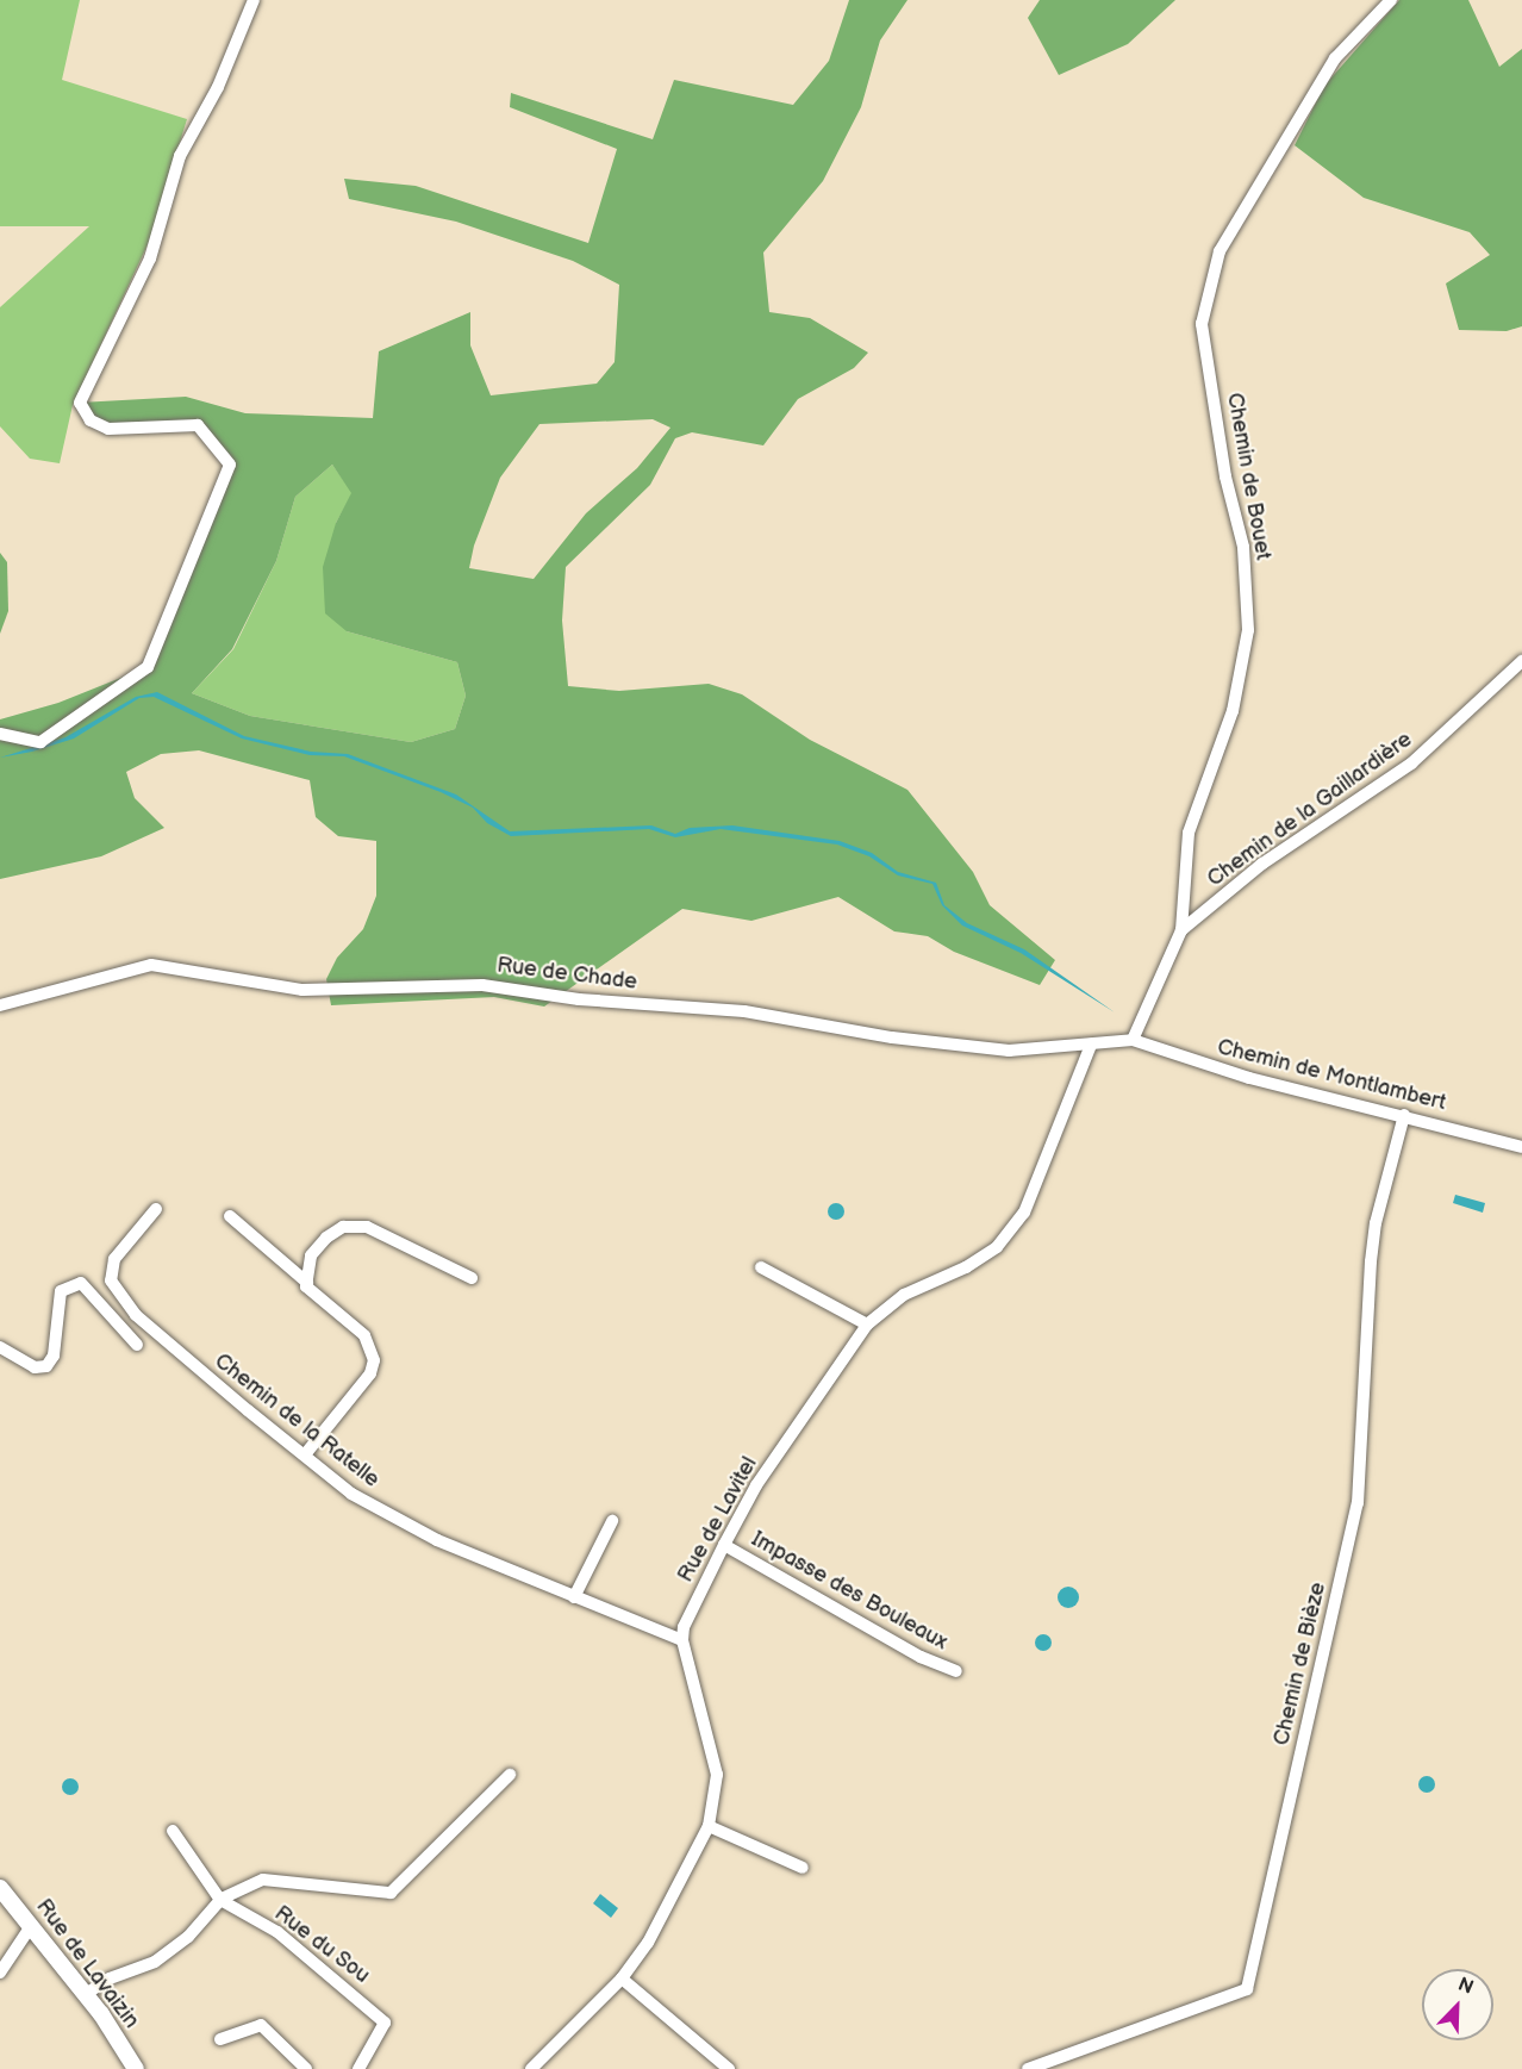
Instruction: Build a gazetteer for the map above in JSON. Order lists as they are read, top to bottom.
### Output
{
  "streets": {
    "main road": ["Rue de Lavaizin"],
    "street": [
      "Chemin de Bouet",
      "Chemin de la Gaillardière",
      "Rue de Chade",
      "Chemin de Montlambert",
      "Chemin de la Ratelle",
      "Rue de Lavitel",
      "Impasse des Bouleaux",
      "Chemin de Bièze",
      "Rue du Sou"
    ]
  },
  "crossings": [
    ["Chemin de Bouet", "Chemin de la Gaillardière"],
    ["Chemin de Bouet", "Rue de Chade"],
    ["Chemin de Bouet", "Chemin de Montlambert"],
    ["Rue de Chade", "Chemin de Montlambert"],
    ["Rue de Chade", "Rue de Lavitel"],
    ["Chemin de Montlambert", "Chemin de Bièze"],
    ["Chemin de la Ratelle", "Rue de Lavitel"],
    ["Rue de Lavitel", "Impasse des Bouleaux"]
  ],
  "north": "top right"
}
